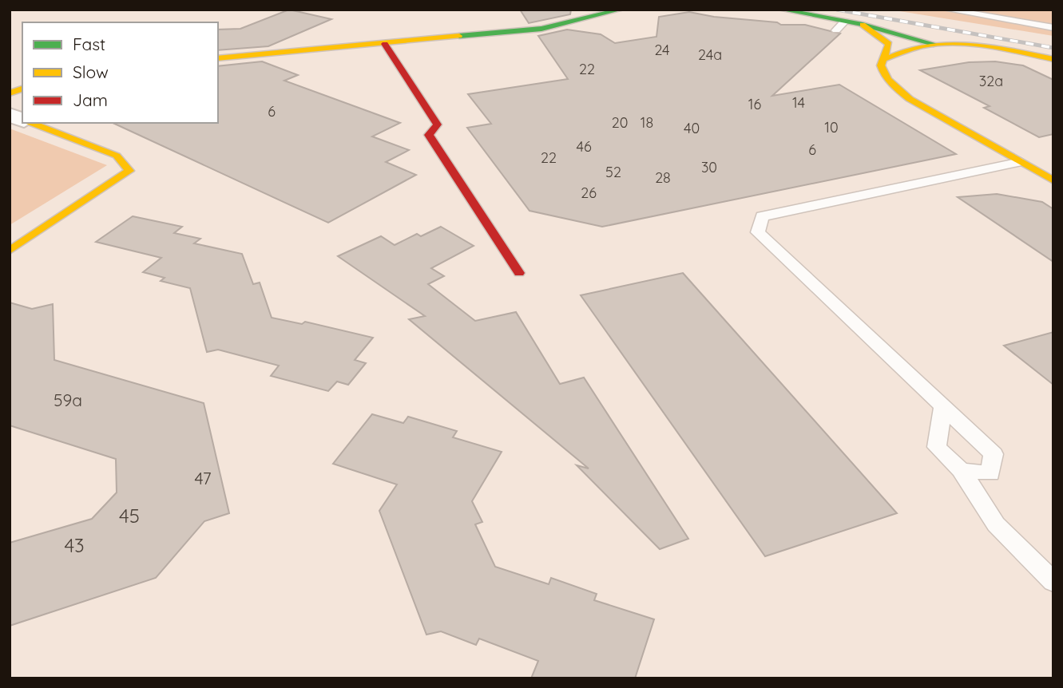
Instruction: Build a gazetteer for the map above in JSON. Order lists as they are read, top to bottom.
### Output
{
  "house_numbers": [
    "24",
    "24a",
    "22",
    "32a",
    "14",
    "16",
    "6",
    "20",
    "18",
    "10",
    "40",
    "46",
    "6",
    "22",
    "30",
    "52",
    "28",
    "26",
    "59a",
    "47",
    "45",
    "43"
  ],
  "legend": ["Fast", "Slow", "Jam"]
}
